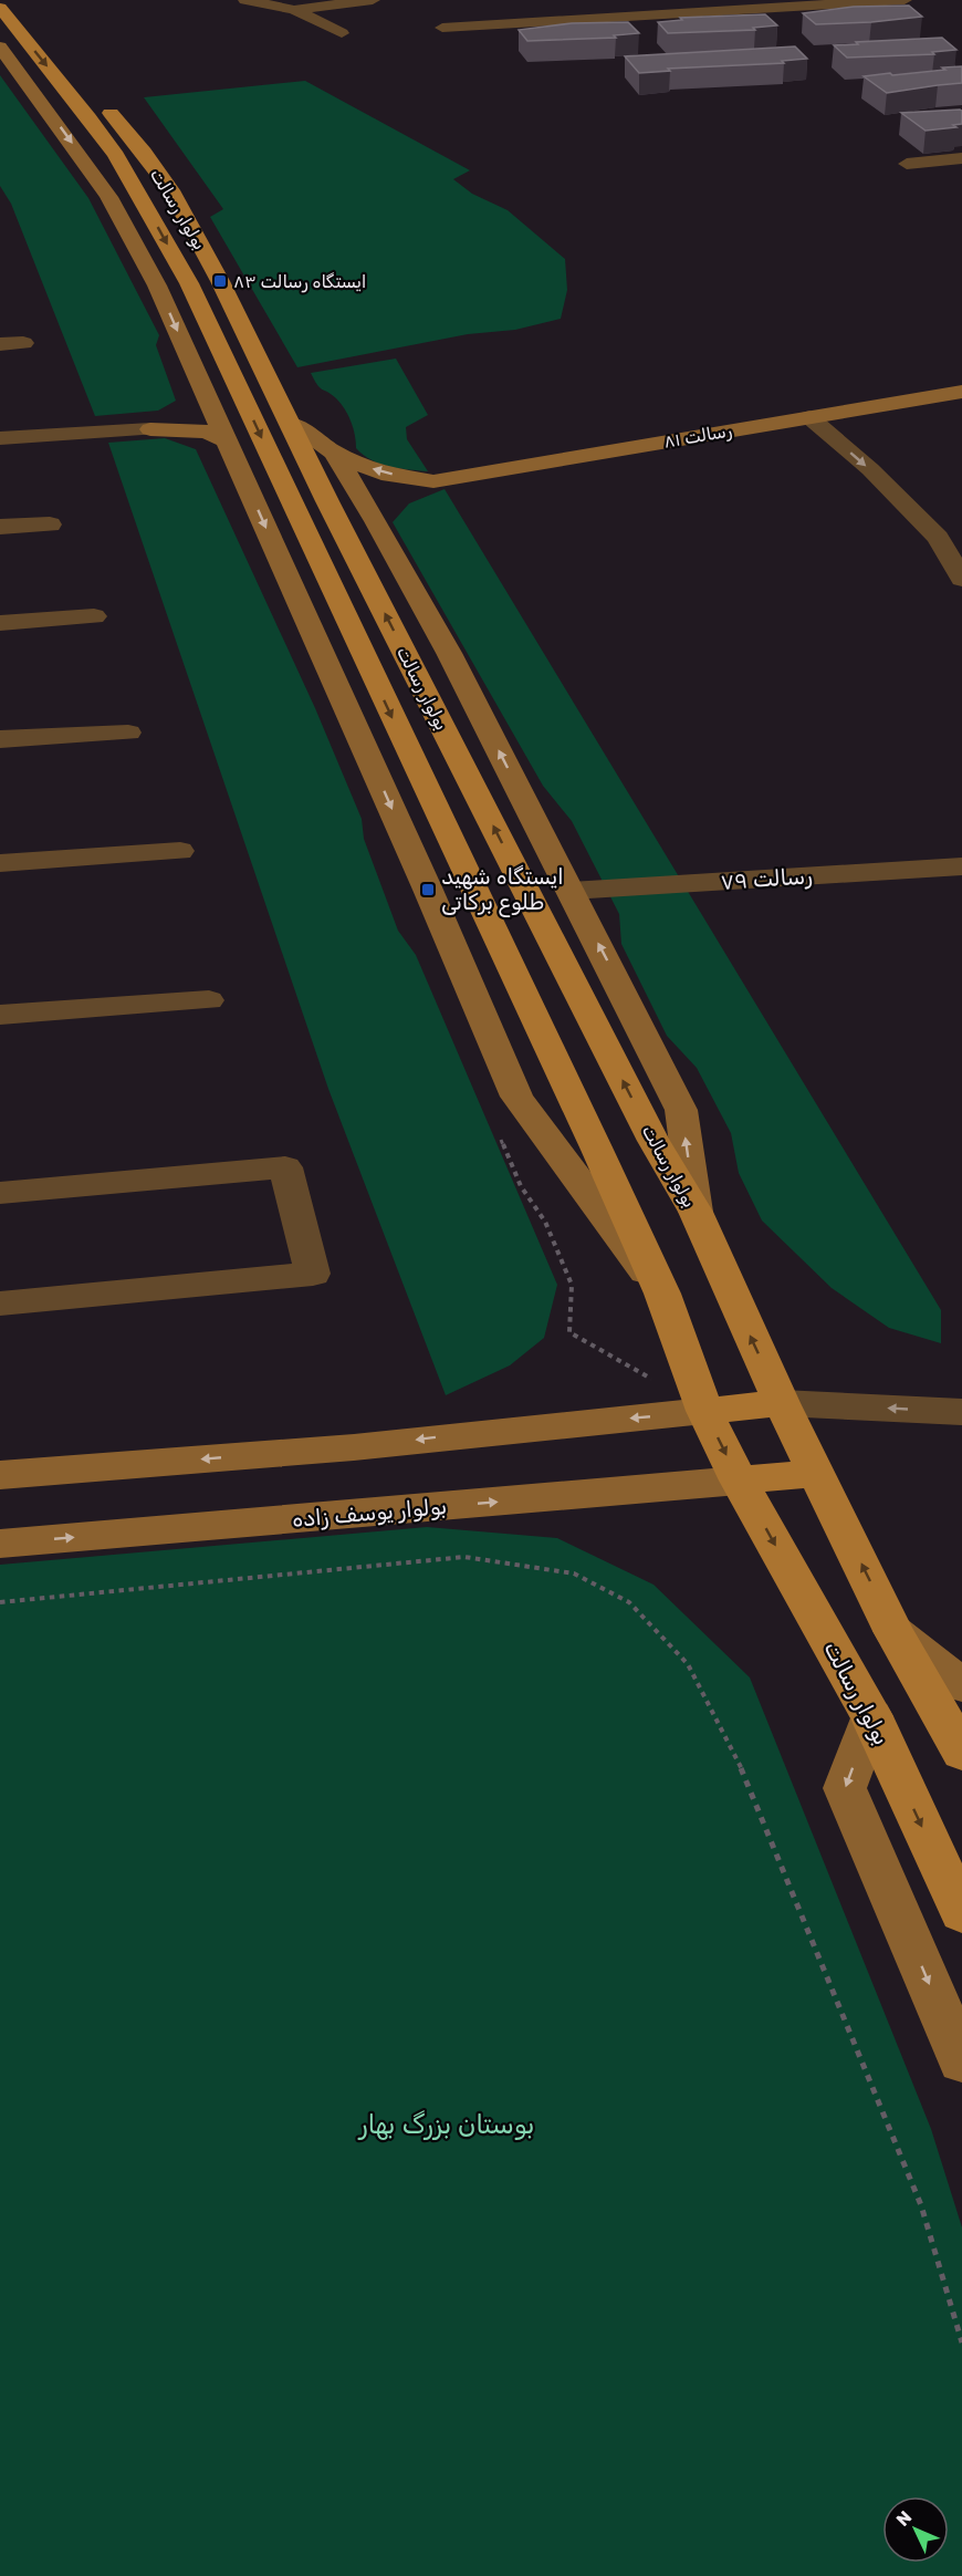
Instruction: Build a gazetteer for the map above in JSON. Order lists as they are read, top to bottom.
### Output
{
  "streets": {
    "main road": ["بولوار رسالت"],
    "street": ["رسالت ۸۱", "رسالت ۷۹", "بولوار یوسف زاده"]
  },
  "crossings": [
    ["بولوار رسالت", "بولوار یوسف زاده"]
  ],
  "parks": ["بوستان بزرگ بهار"],
  "places": {
    "transit": ["ایستگاه رسالت ۸۳", "ایستگاه شهید طلوع برکاتی"]
  },
  "north": "top left"
}
